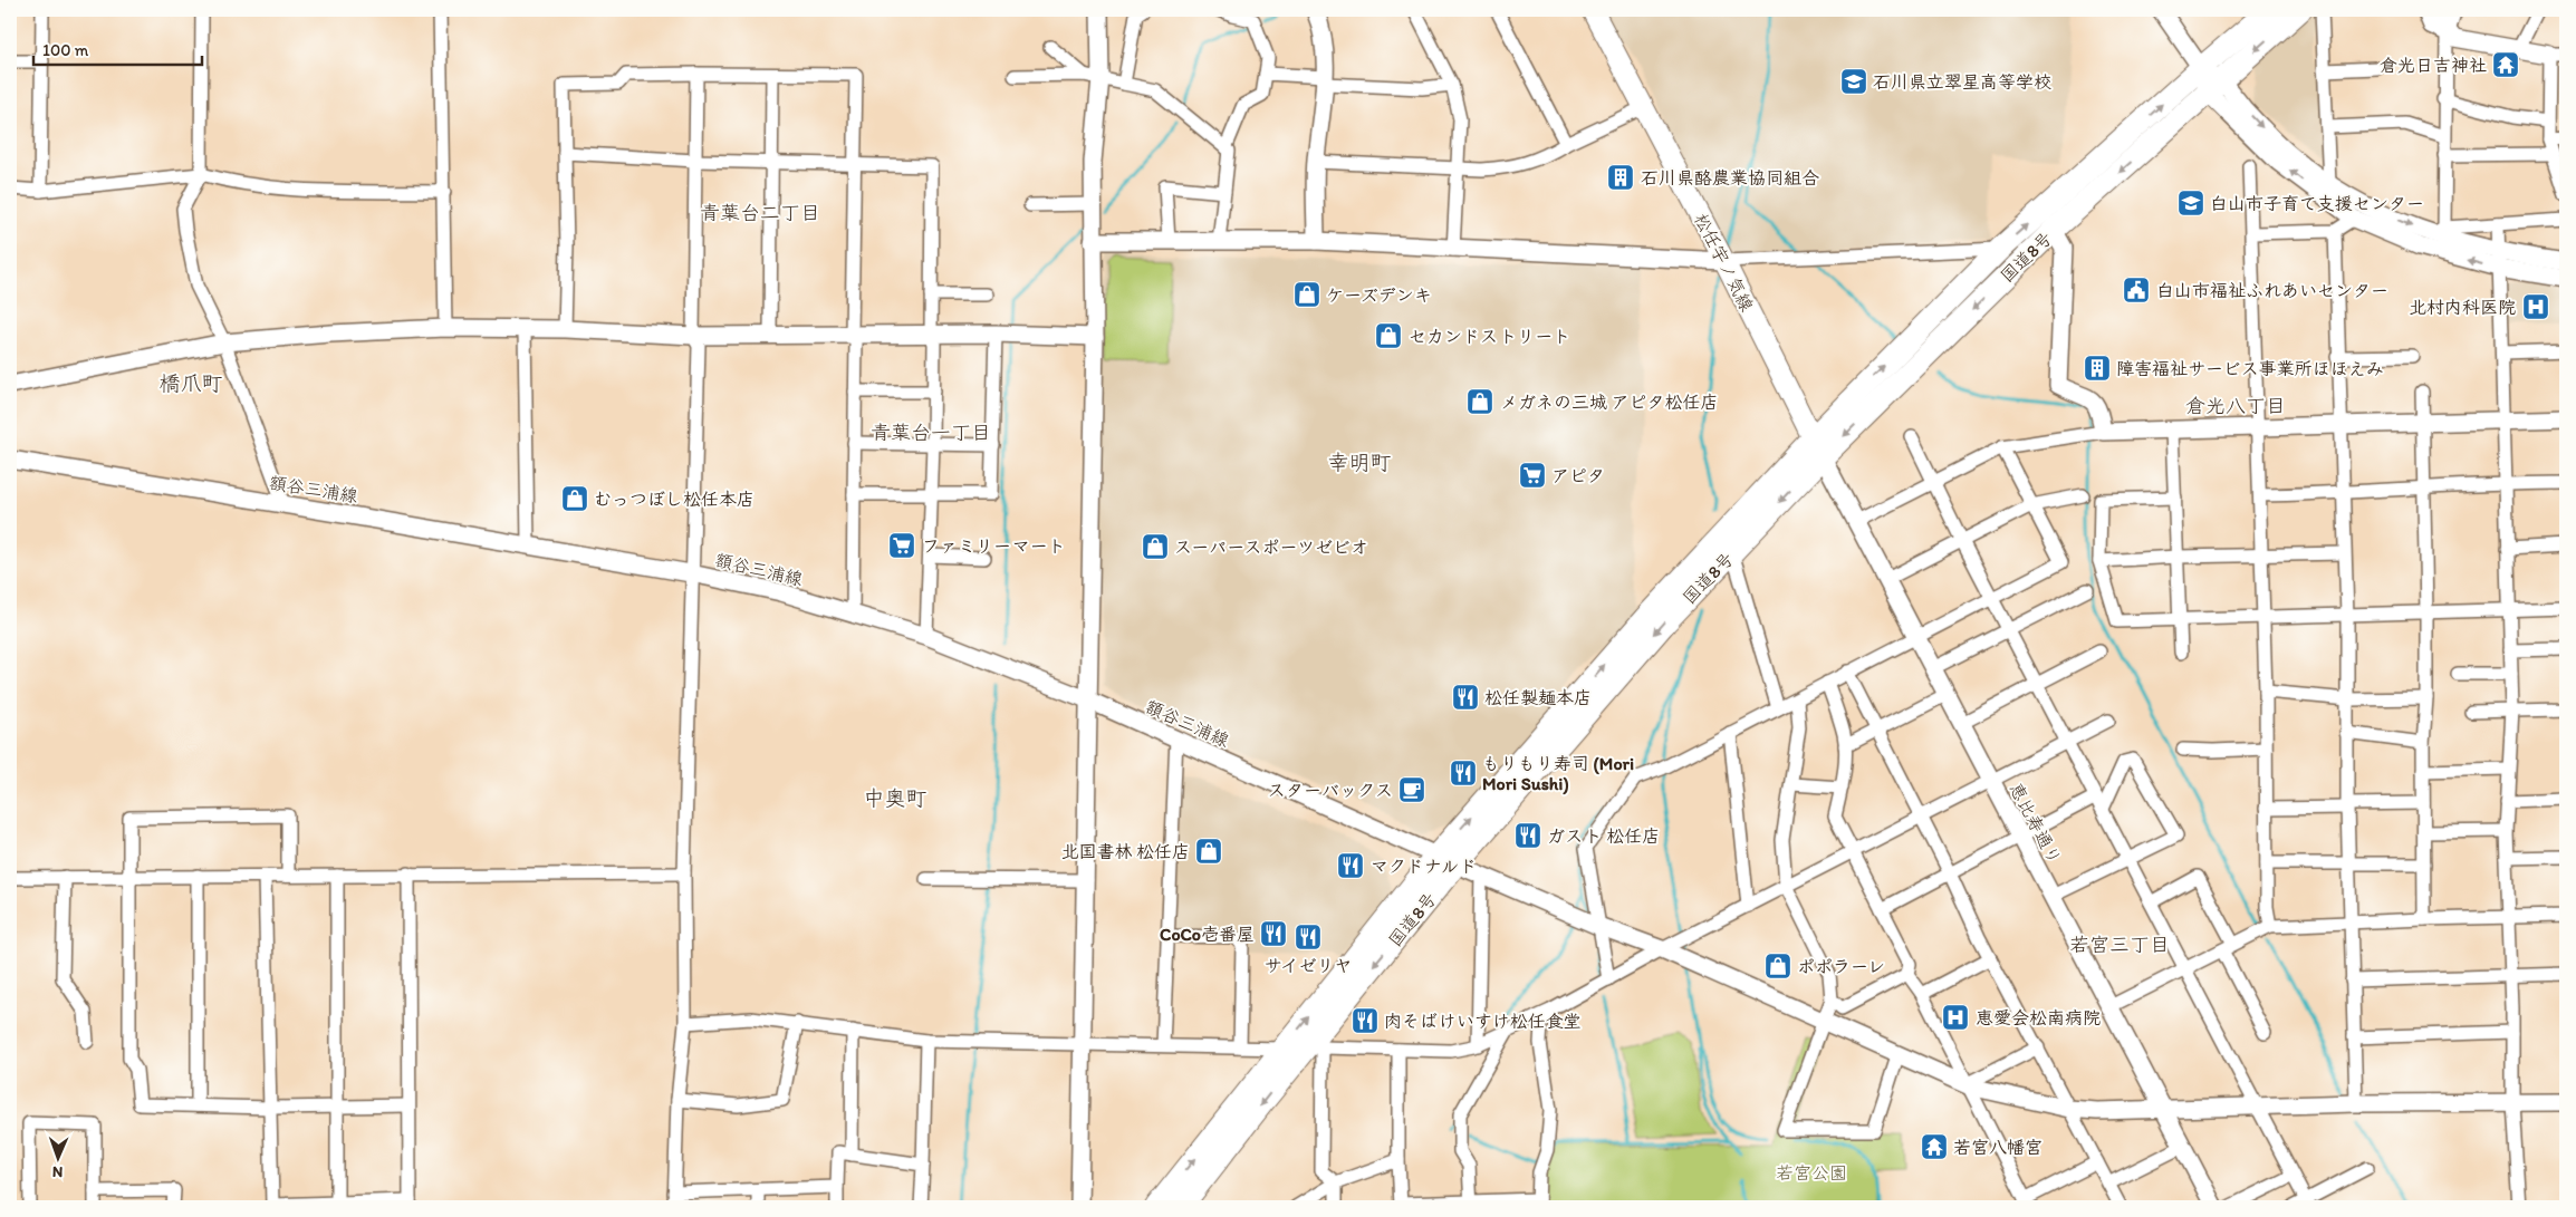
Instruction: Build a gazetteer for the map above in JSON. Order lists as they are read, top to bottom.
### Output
{
  "streets": {
    "highway": ["国道8号"],
    "main road": ["松任宇ノ気線"],
    "street": ["額谷三浦線", "恵比寿通り"]
  },
  "crossings": [
    ["国道8号", "松任宇ノ気線"],
    ["国道8号", "額谷三浦線"],
    ["国道8号", "恵比寿通り"],
    ["松任宇ノ気線", "恵比寿通り"],
    ["額谷三浦線", "恵比寿通り"]
  ],
  "districts": [
    "青葉台二丁目",
    "橋爪町",
    "倉光八丁目",
    "青葉台一丁目",
    "幸明町",
    "中奥町",
    "若宮三丁目"
  ],
  "parks": ["若宮公園"],
  "places": {
    "temple": ["倉光日吉神社", "若宮八幡宮"],
    "school or university": ["石川県立翠星高等学校", "白山市子育て支援センター"],
    "building": ["石川県酪農業協同組合", "障害福祉サービス事業所ほほえみ"],
    "public building": ["白山市福祉ふれあいセンター"],
    "shop": [
      "ケーズデンキ",
      "セカンドストリート",
      "メガネの三城 アピタ松任店",
      "むっつぼし松任本店",
      "スーパースポーツゼビオ",
      "北国書林 松任店",
      "ポポラーレ"
    ],
    "hospital": ["北村内科医院", "恵愛会松南病院"],
    "supermarket": ["アピタ", "ファミリーマート"],
    "restaurant": [
      "松任製麺本店",
      "もりもり寿司 (Mori Mori Sushi)",
      "ガスト 松任店",
      "マクドナルド",
      "CoCo壱番屋",
      "サイゼリヤ",
      "肉そばけいすけ松任食堂"
    ],
    "cafe": ["スターバックス"]
  },
  "scale_bar": "100 m",
  "north": "bottom"
}
